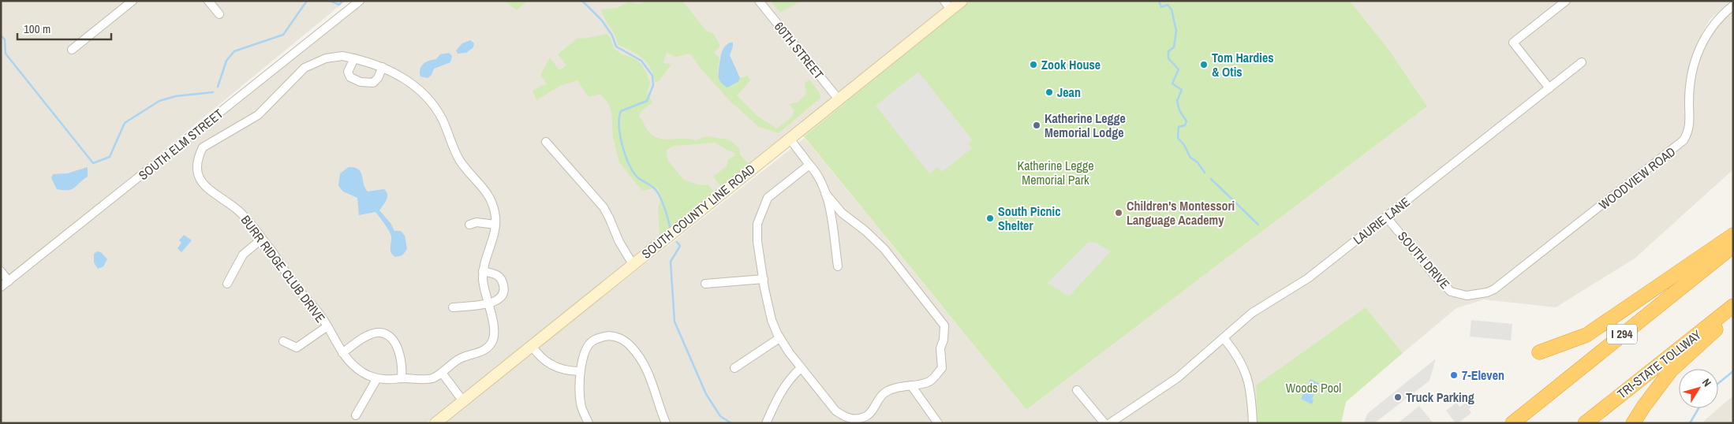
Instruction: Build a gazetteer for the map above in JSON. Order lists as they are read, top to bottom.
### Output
{
  "streets": {
    "highway": ["I 294", "TRI-STATE TOLLWAY"],
    "main road": ["SOUTH COUNTY LINE ROAD"],
    "street": [
      "60TH STREET",
      "SOUTH ELM STREET",
      "WOODVIEW ROAD",
      "LAURIE LANE",
      "SOUTH DRIVE",
      "BURR RIDGE CLUB DRIVE"
    ]
  },
  "crossings": [
    ["60TH STREET", "SOUTH COUNTY LINE ROAD"],
    ["WOODVIEW ROAD", "SOUTH DRIVE"],
    ["LAURIE LANE", "SOUTH DRIVE"]
  ],
  "parks": ["Katherine Legge Memorial Park", "Woods Pool"],
  "places": [
    "Zook House",
    "Tom Hardies & Otis",
    "Jean",
    "Katherine Legge Memorial Lodge",
    "Children's Montessori Language Academy",
    "South Picnic Shelter",
    "7-Eleven",
    "Truck Parking"
  ],
  "scale_bar": "100 m",
  "north": "top right"
}
